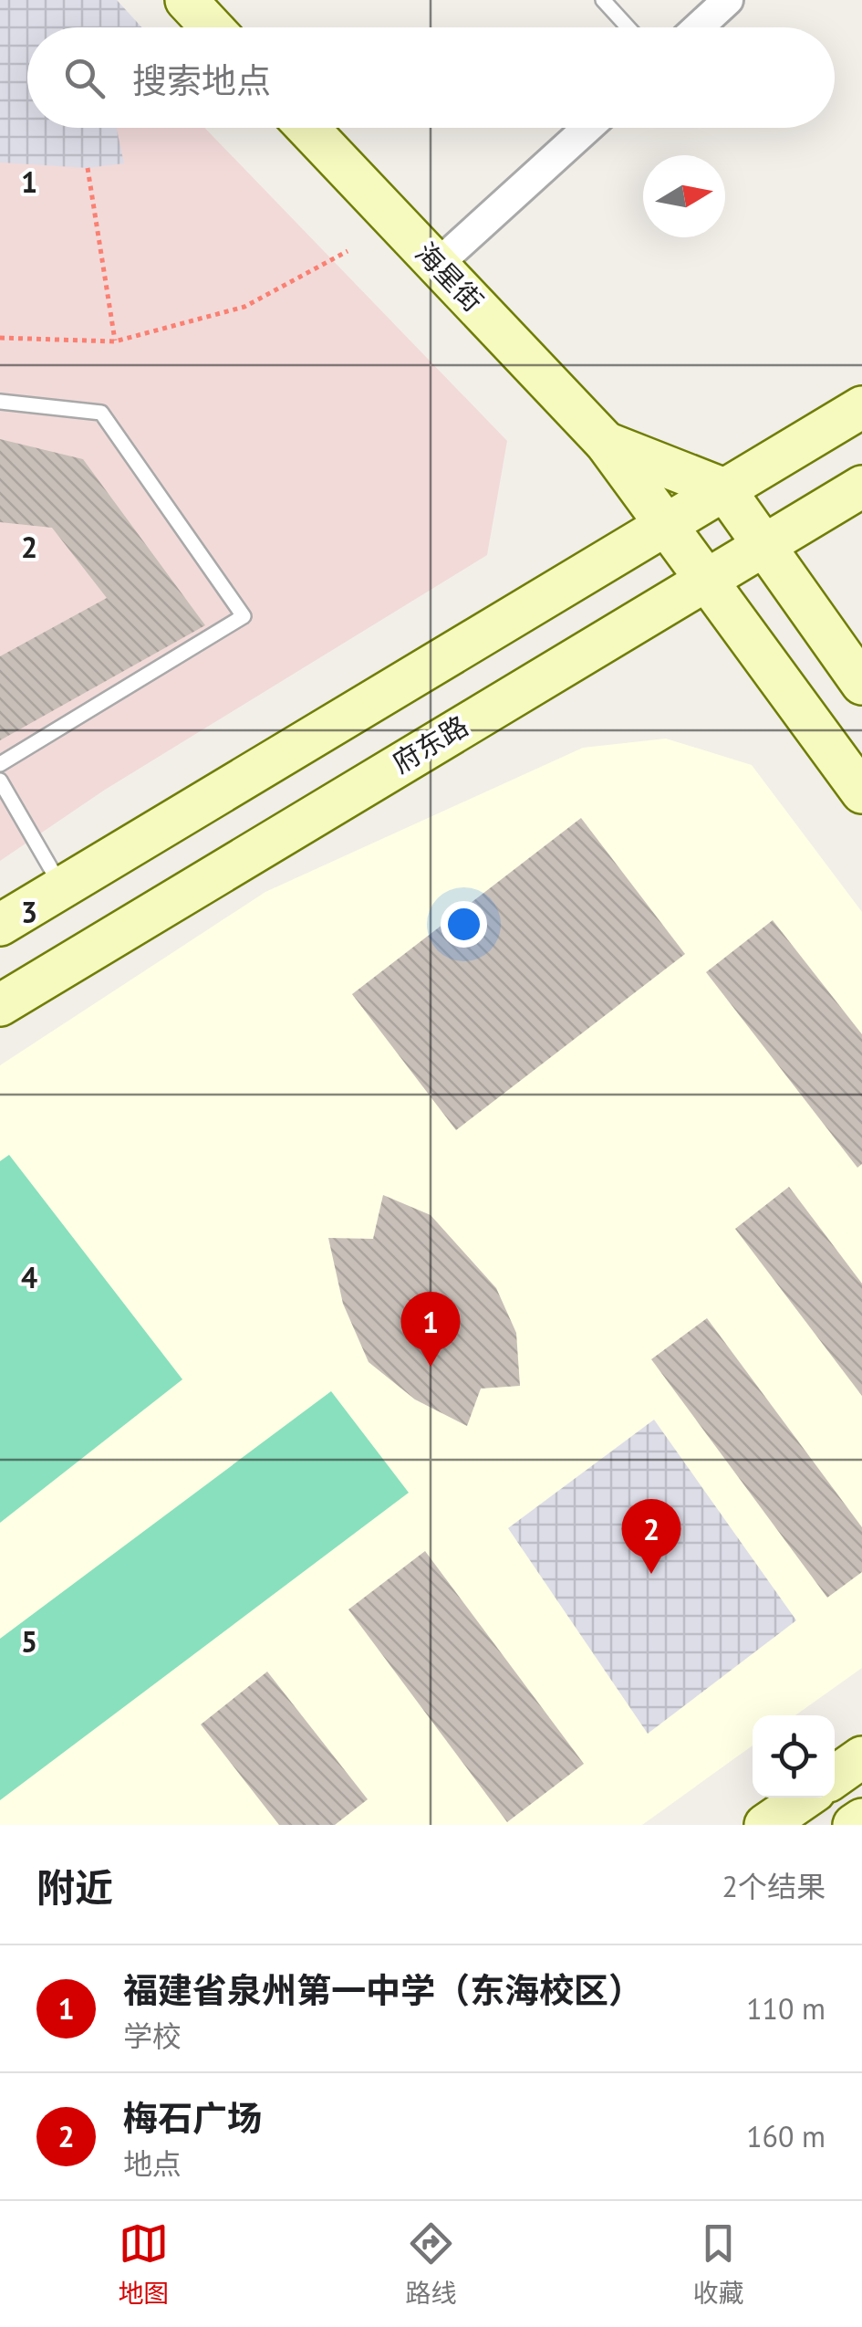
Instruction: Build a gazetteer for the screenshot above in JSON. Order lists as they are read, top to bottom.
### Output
{
  "streets": {
    "main road": ["海星街", "府东路"]
  },
  "crossings": [
    ["海星街", "府东路"]
  ],
  "north": "right",
  "page": {
    "search": "搜索地点",
    "pins": ["1", "2"],
    "heading": ["附近", "2个结果"],
    "list": [
      {
        "mark": "1",
        "name": "福建省泉州第一中学（东海校区）",
        "note": "学校",
        "value": "110 m"
      },
      {
        "mark": "2",
        "name": "梅石广场",
        "note": "地点",
        "value": "160 m"
      }
    ],
    "nav": ["地图", "路线", "收藏"]
  },
  "grid": {
    "rows": [
      "1",
      "2",
      "3",
      "4",
      "5"
    ]
  }
}
